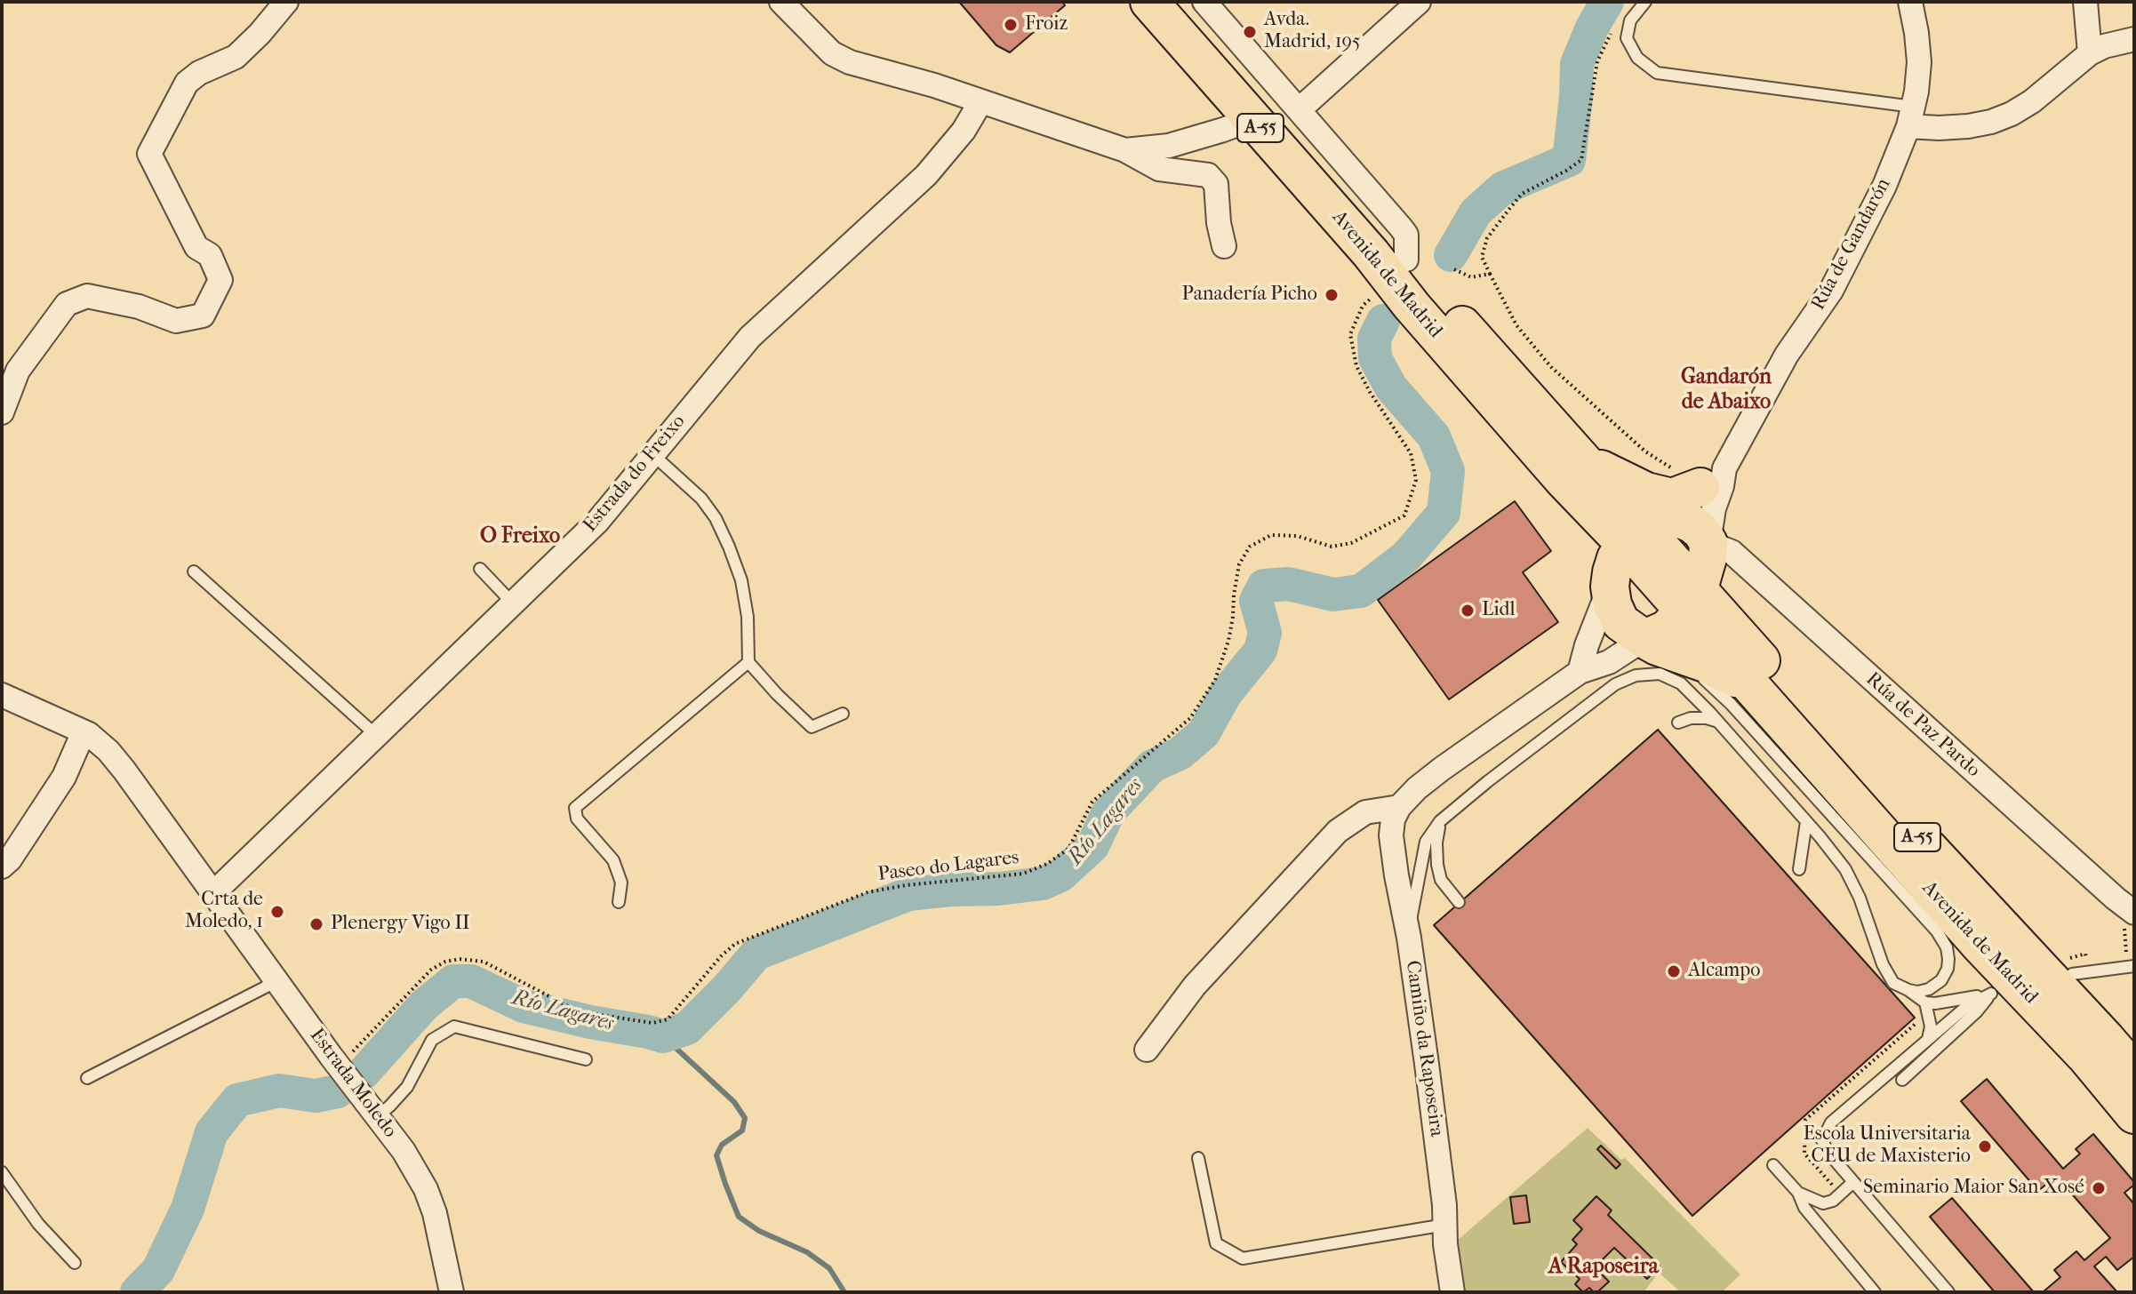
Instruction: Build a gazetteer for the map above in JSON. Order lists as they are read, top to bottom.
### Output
{
  "streets": {
    "highway": ["A-55", "Avenida de Madrid"],
    "street": [
      "Rúa de Gandarón",
      "Estrada do Freixo",
      "Rúa de Paz Pardo",
      "Camiño da Raposeira",
      "Estrada Moledo"
    ],
    "path": ["Paseo do Lagares"]
  },
  "crossings": [
    ["Rúa de Gandarón", "Avenida de Madrid"],
    ["Rúa de Gandarón", "Rúa de Paz Pardo"],
    ["Avenida de Madrid", "Rúa de Paz Pardo"],
    ["Avenida de Madrid", "Paseo do Lagares"],
    ["Estrada do Freixo", "Estrada Moledo"],
    ["Paseo do Lagares", "Estrada Moledo"]
  ],
  "districts": ["Gandarón de Abaixo", "O Freixo", "A Raposeira"],
  "water": ["Río Lagares"],
  "places": [
    "Froiz",
    "Avda. Madrid, 195",
    "Panadería Picho",
    "Lidl",
    "Crta de Moledo, 1",
    "Plenergy Vigo II",
    "Alcampo",
    "Escola Universitaria CEU de Maxisterio",
    "Seminario Maior San Xosé"
  ]
}
